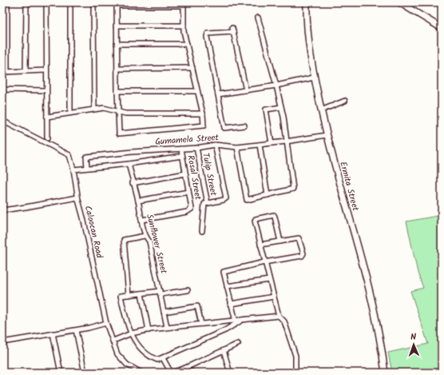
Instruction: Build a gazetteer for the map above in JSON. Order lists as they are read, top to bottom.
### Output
{
  "streets": {
    "main road": ["Ermita Street"],
    "street": [
      "Gumamela Street",
      "Tulip Street",
      "Rosal Street",
      "Caloocan Road",
      "Sunflower Street"
    ]
  },
  "crossings": [
    ["Gumamela Street", "Tulip Street"],
    ["Gumamela Street", "Rosal Street"],
    ["Gumamela Street", "Ermita Street"],
    ["Rosal Street", "Sunflower Street"]
  ],
  "north": "top"
}
